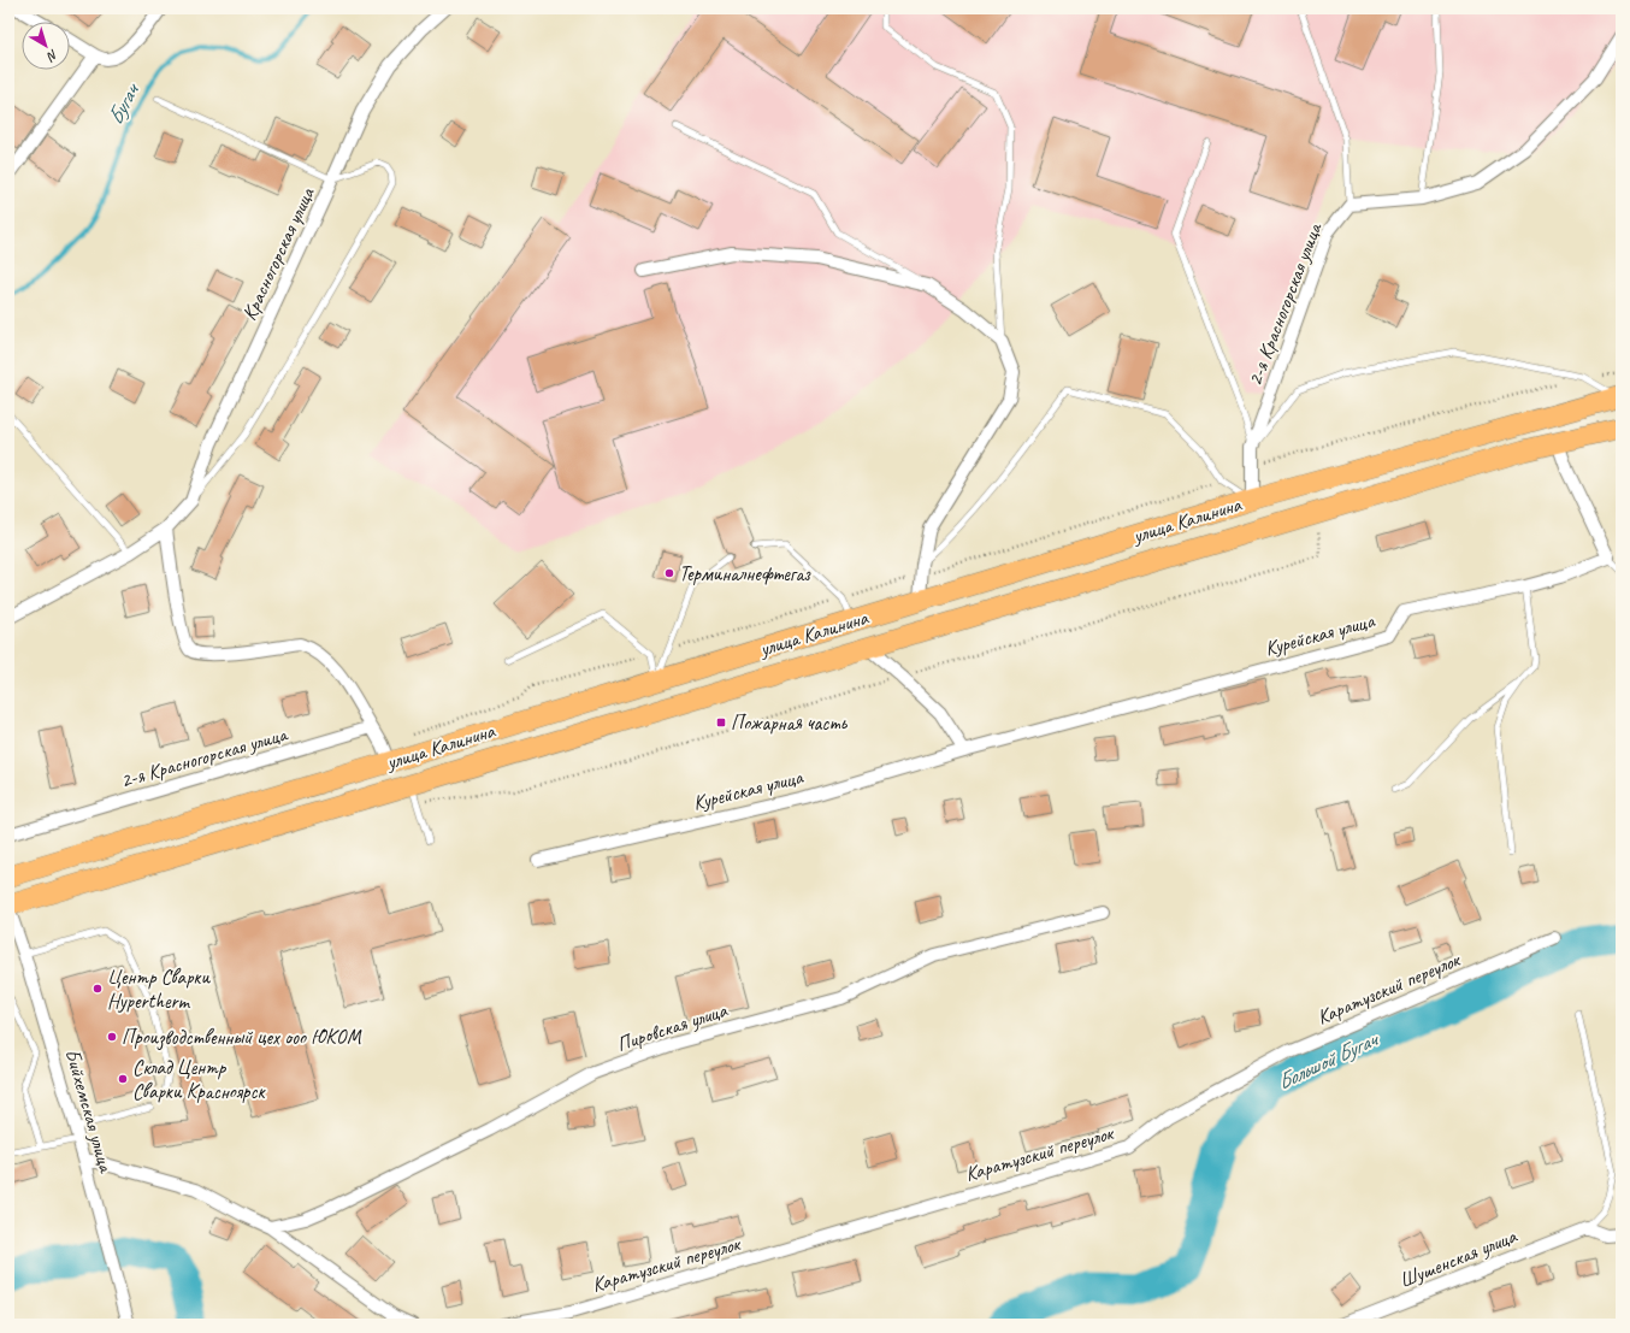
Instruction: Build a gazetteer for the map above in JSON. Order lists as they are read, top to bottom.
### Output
{
  "streets": {
    "main road": ["улица Калинина"],
    "street": [
      "Красногорская улица",
      "2-я Красногорская улица",
      "Курейская улица",
      "Каратузский переулок",
      "Пировская улица",
      "Бийхемская улица",
      "Шушенская улица"
    ]
  },
  "crossings": [
    ["2-я Красногорская улица", "улица Калинина"],
    ["улица Калинина", "Бийхемская улица"]
  ],
  "water": ["Бугач", "Большой Бугач"],
  "places": {
    "other": [
      "Терминалнефтегаз",
      "Центр Сварки Hypertherm",
      "Производственный цех ооо ЮКОМ",
      "Склад Центр Сварки Красноярск"
    ],
    "transit": ["Пожарная часть"]
  },
  "north": "bottom right"
}
